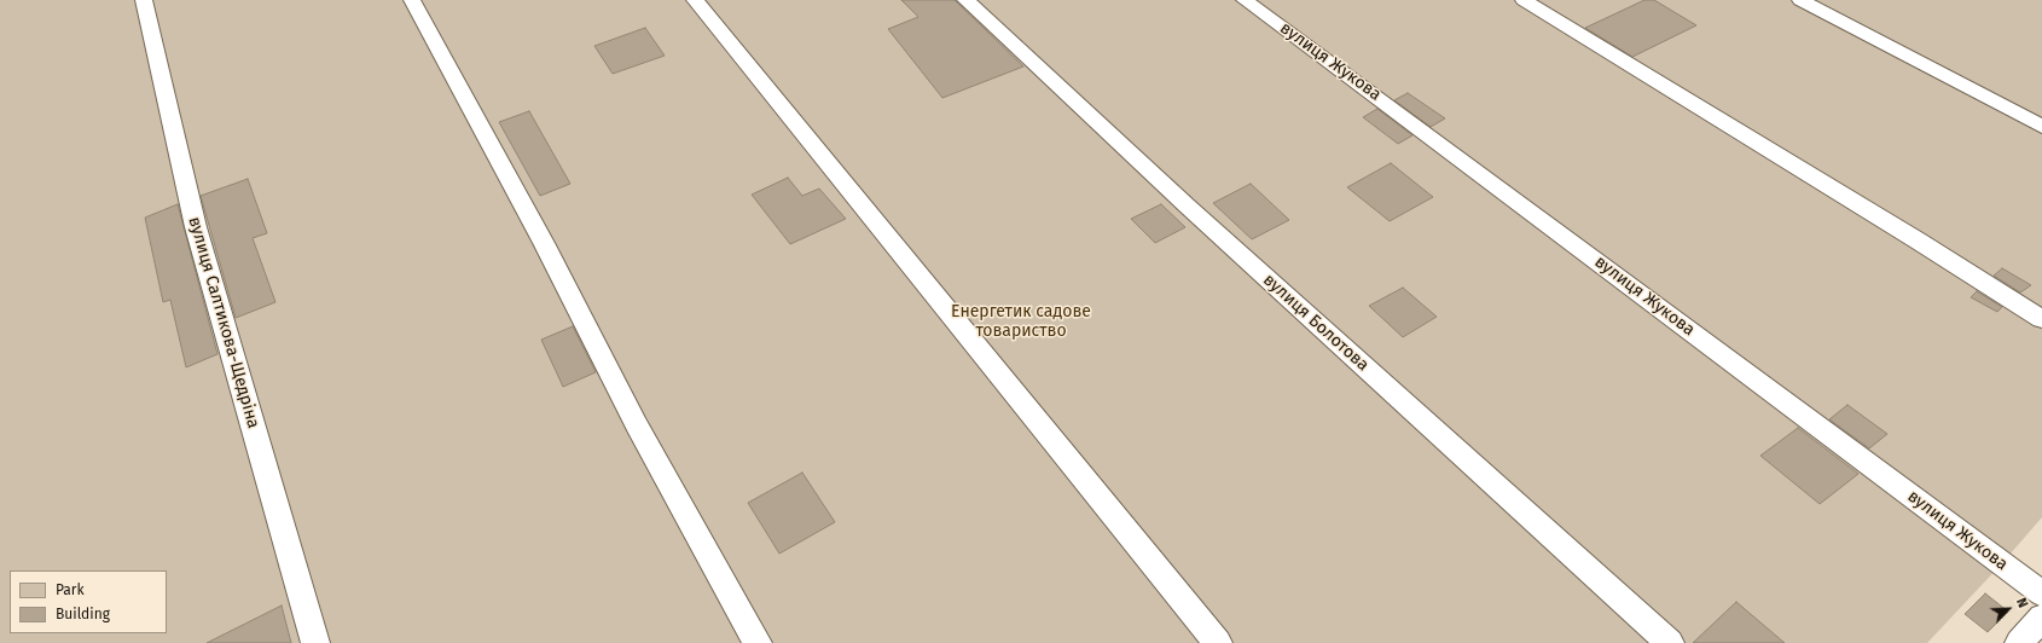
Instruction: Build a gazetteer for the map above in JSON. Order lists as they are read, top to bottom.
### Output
{
  "streets": {
    "lane": ["вулиця Жукова", "вулиця Салтикова-Щедріна", "вулиця Болотова"]
  },
  "parks": ["Енергетик садове товариство"],
  "legend": ["Park", "Building"],
  "north": "top right"
}
